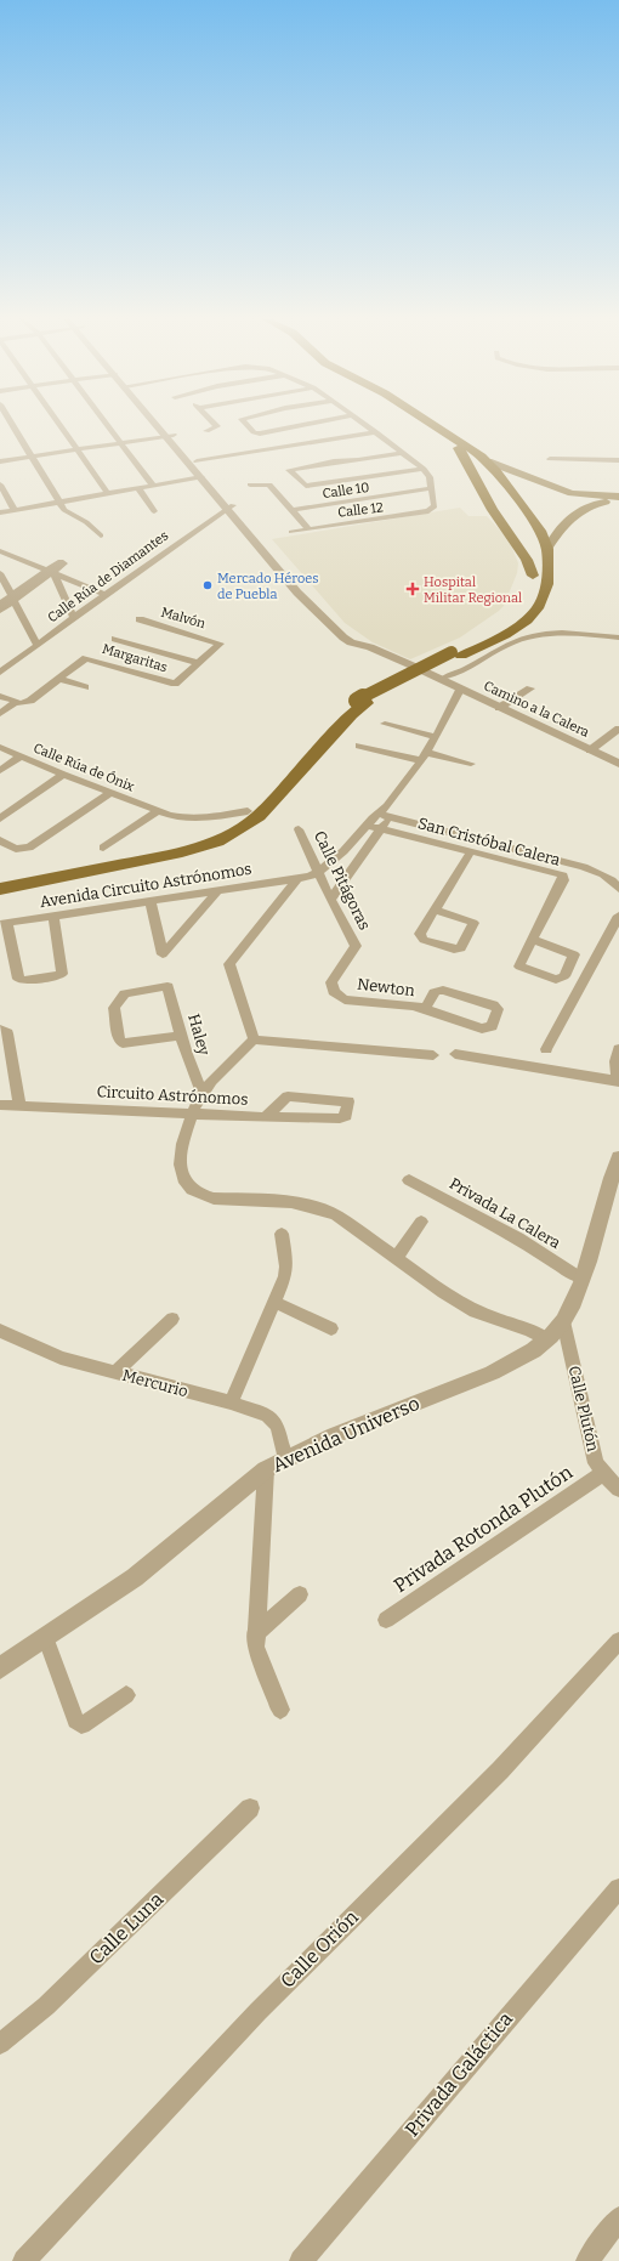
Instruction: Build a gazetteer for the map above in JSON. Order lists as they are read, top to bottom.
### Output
{
  "streets": {
    "street": [
      "Calle 10",
      "Calle 12",
      "Calle Rúa de Diamantes",
      "Malvón",
      "Margaritas",
      "Camino a la Calera",
      "Calle Rúa de Ónix",
      "San Cristóbal Calera",
      "Calle Pitágoras",
      "Avenida Circuito Astrónomos",
      "Newton",
      "Haley",
      "Circuito Astrónomos",
      "Privada La Calera",
      "Mercurio",
      "Calle Plutón",
      "Avenida Universo",
      "Privada Rotonda Plutón",
      "Calle Luna",
      "Calle Orión",
      "Privada Galáctica"
    ]
  },
  "crossings": [
    ["Calle 10", "Calle 12"],
    ["Calle Rúa de Diamantes", "Camino a la Calera"],
    ["Malvón", "Margaritas"],
    ["San Cristóbal Calera", "Avenida Circuito Astrónomos"],
    ["Calle Pitágoras", "Avenida Circuito Astrónomos"],
    ["Calle Pitágoras", "Newton"],
    ["Privada La Calera", "Avenida Universo"],
    ["Mercurio", "Avenida Universo"],
    ["Calle Plutón", "Avenida Universo"],
    ["Calle Plutón", "Privada Rotonda Plutón"]
  ],
  "places": {
    "other": ["Mercado Héroes de Puebla"],
    "health": ["Hospital Militar Regional"]
  }
}
